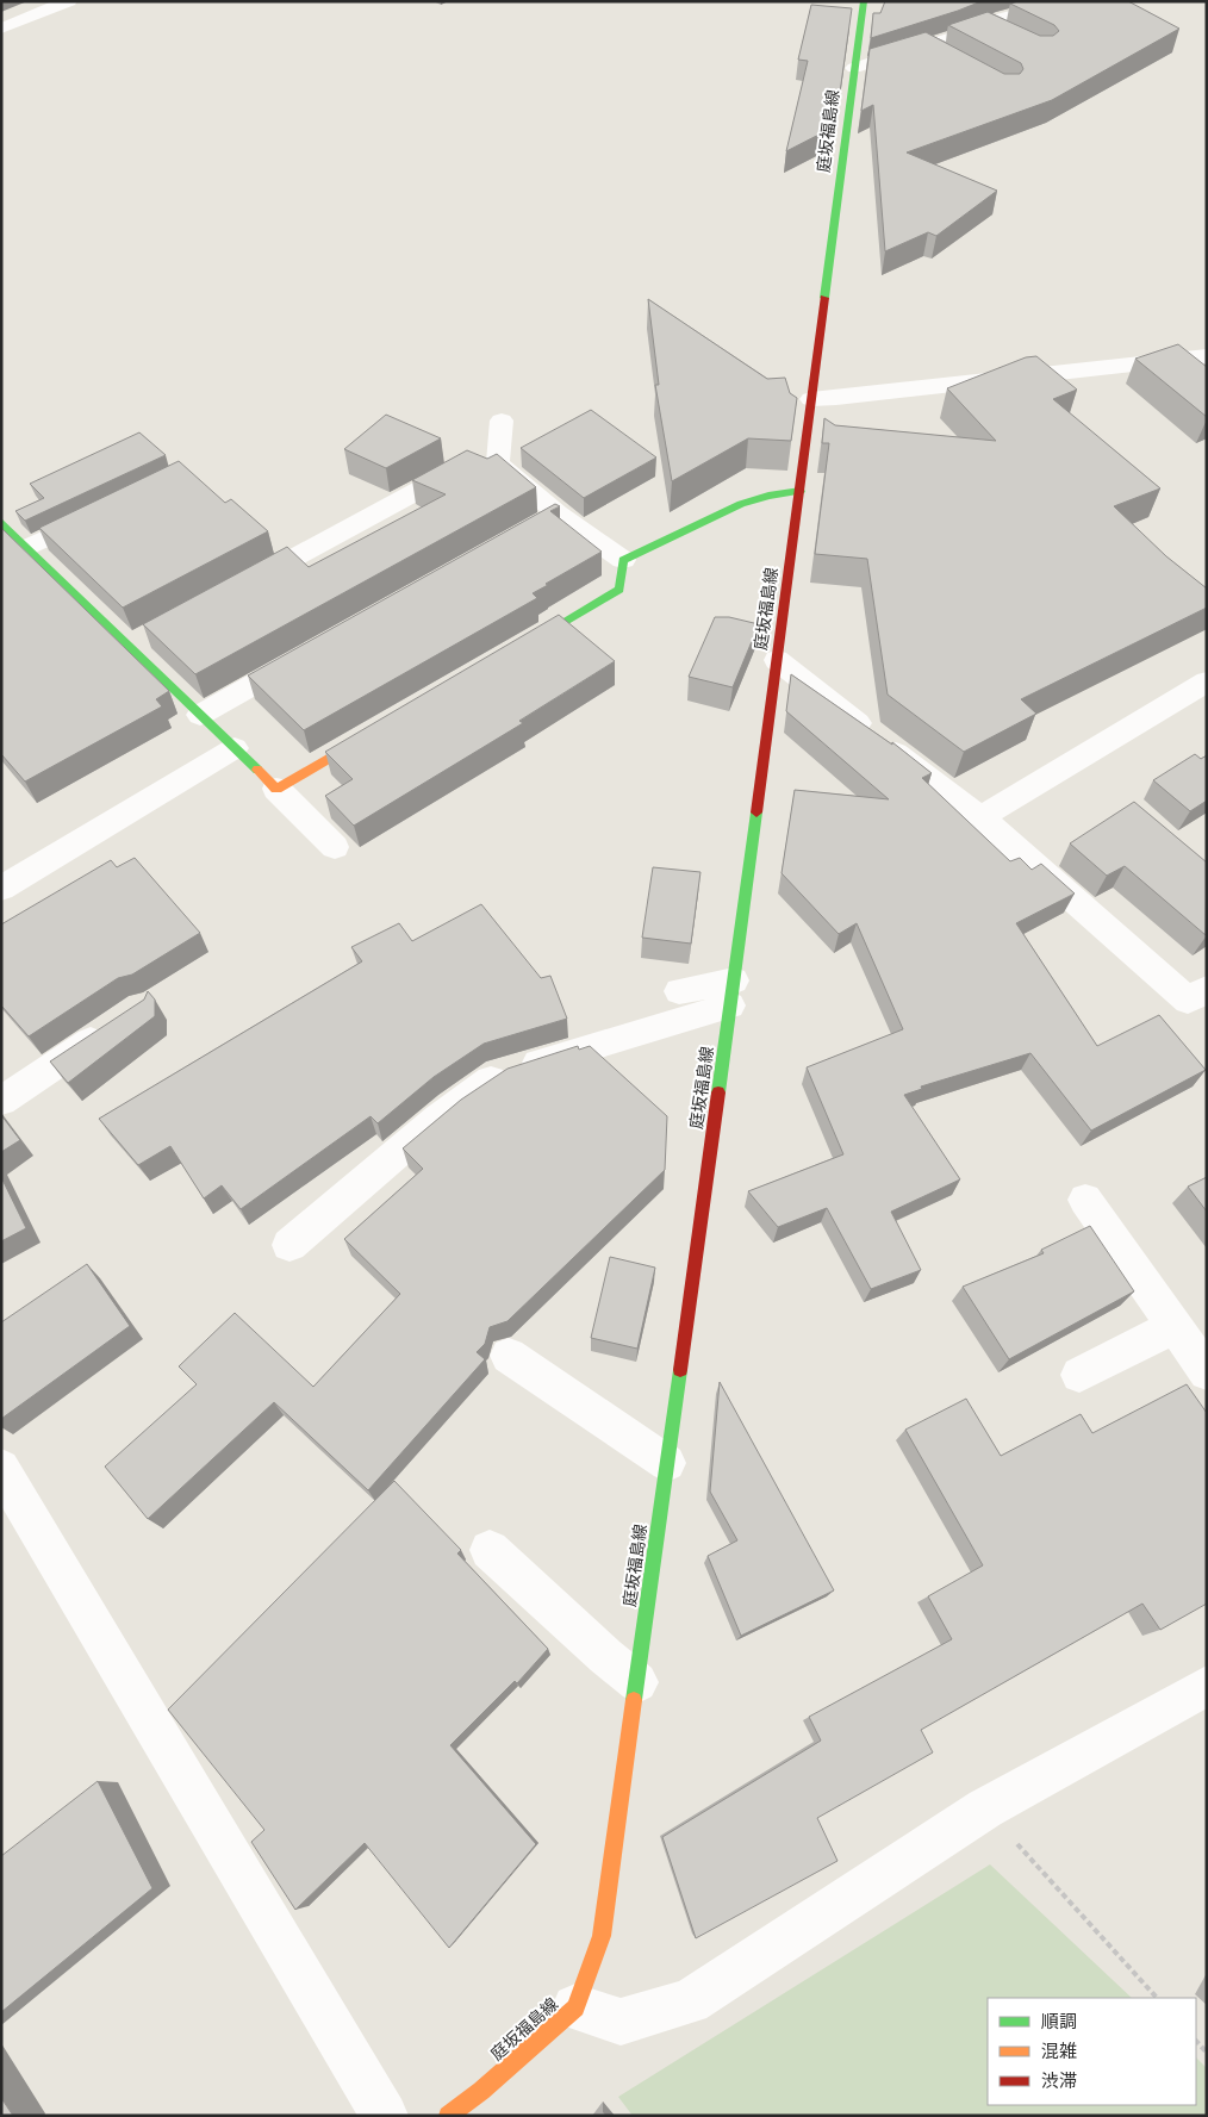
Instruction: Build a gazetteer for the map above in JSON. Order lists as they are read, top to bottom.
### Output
{
  "streets": {
    "main road": ["庭坂福島線"]
  },
  "legend": ["順調", "混雑", "渋滞"]
}
